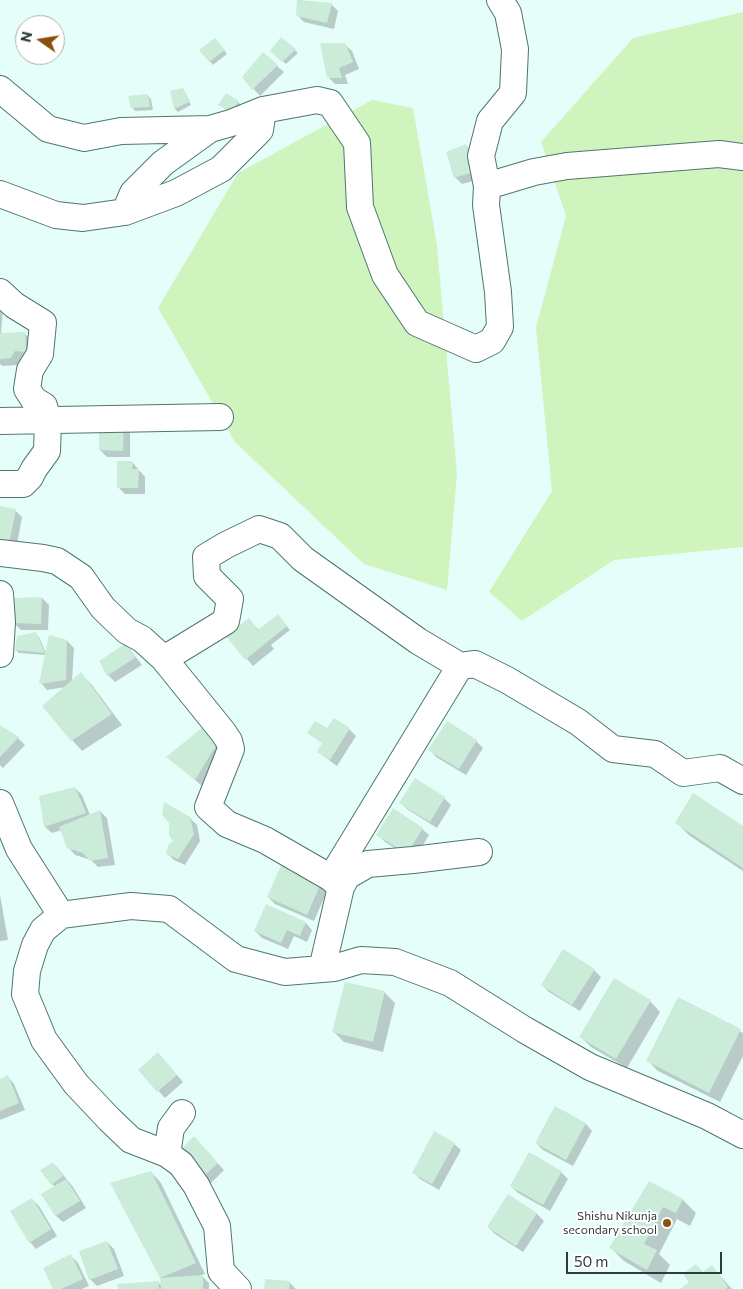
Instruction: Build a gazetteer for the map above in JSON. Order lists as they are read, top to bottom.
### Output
{
  "places": ["Shishu Nikunja secondary school"],
  "scale_bar": "50 m",
  "north": "left"
}
